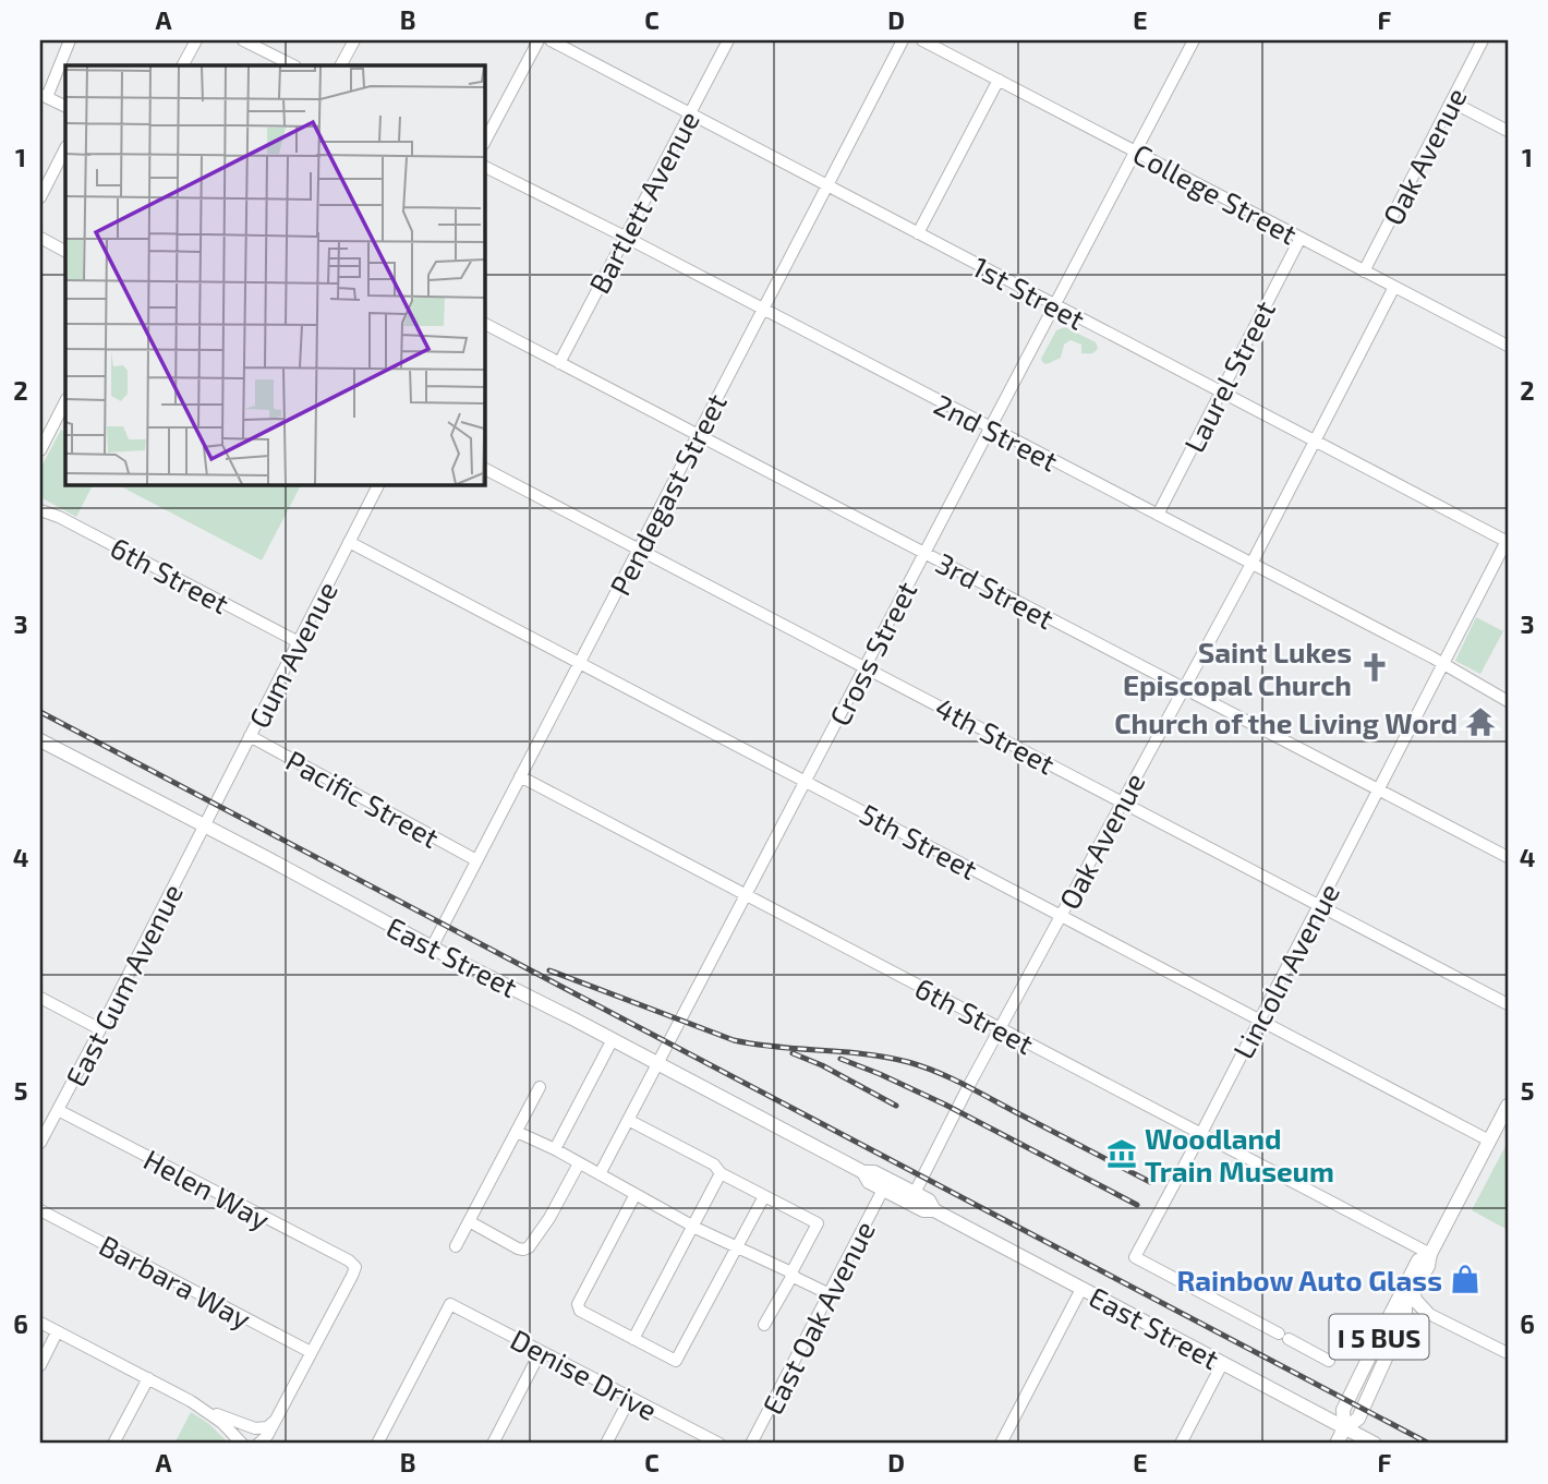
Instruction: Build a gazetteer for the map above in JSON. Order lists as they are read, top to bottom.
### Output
{
  "streets": {
    "main road": ["East Street", "I 5 BUS"],
    "street": [
      "Oak Avenue",
      "College Street",
      "Bartlett Avenue",
      "1st Street",
      "Laurel Street",
      "2nd Street",
      "Pendegast Street",
      "6th Street",
      "3rd Street",
      "Cross Street",
      "Gum Avenue",
      "4th Street",
      "Pacific Street",
      "5th Street",
      "Lincoln Avenue",
      "East Gum Avenue",
      "Helen Way",
      "Barbara Way",
      "East Oak Avenue",
      "Denise Drive"
    ]
  },
  "crossings": [
    ["Oak Avenue", "College Street"],
    ["Oak Avenue", "1st Street"],
    ["Oak Avenue", "2nd Street"],
    ["Oak Avenue", "6th Street"],
    ["Oak Avenue", "3rd Street"],
    ["Oak Avenue", "4th Street"],
    ["Oak Avenue", "5th Street"],
    ["Oak Avenue", "East Street"],
    ["College Street", "Laurel Street"],
    ["College Street", "Cross Street"],
    ["Bartlett Avenue", "1st Street"],
    ["Bartlett Avenue", "2nd Street"],
    ["Bartlett Avenue", "3rd Street"],
    ["1st Street", "Laurel Street"],
    ["1st Street", "Pendegast Street"],
    ["1st Street", "Cross Street"],
    ["1st Street", "Lincoln Avenue"],
    ["Laurel Street", "2nd Street"],
    ["2nd Street", "Pendegast Street"],
    ["2nd Street", "Cross Street"],
    ["2nd Street", "Lincoln Avenue"],
    ["Pendegast Street", "6th Street"],
    ["Pendegast Street", "3rd Street"],
    ["Pendegast Street", "4th Street"],
    ["Pendegast Street", "Pacific Street"],
    ["Pendegast Street", "5th Street"],
    ["Pendegast Street", "East Street"],
    ["6th Street", "Cross Street"],
    ["6th Street", "Gum Avenue"],
    ["6th Street", "Lincoln Avenue"],
    ["6th Street", "I 5 BUS"],
    ["3rd Street", "Cross Street"],
    ["3rd Street", "Lincoln Avenue"],
    ["Cross Street", "4th Street"],
    ["Cross Street", "5th Street"],
    ["Cross Street", "East Street"],
    ["Gum Avenue", "Pacific Street"],
    ["Gum Avenue", "5th Street"],
    ["Gum Avenue", "East Street"],
    ["Gum Avenue", "East Gum Avenue"],
    ["4th Street", "Lincoln Avenue"],
    ["5th Street", "Lincoln Avenue"],
    ["5th Street", "I 5 BUS"],
    ["East Street", "East Gum Avenue"],
    ["East Street", "East Oak Avenue"],
    ["East Street", "I 5 BUS"],
    ["East Gum Avenue", "Helen Way"],
    ["Helen Way", "Barbara Way"]
  ],
  "places": {
    "church": ["Saint Lukes Episcopal Church"],
    "temple": ["Church of the Living Word"],
    "museum": ["Woodland Train Museum"],
    "shop": ["Rainbow Auto Glass"]
  },
  "grid": {
    "columns": [
      "A",
      "B",
      "C",
      "D",
      "E",
      "F"
    ],
    "rows": [
      "1",
      "2",
      "3",
      "4",
      "5",
      "6"
    ]
  }
}
